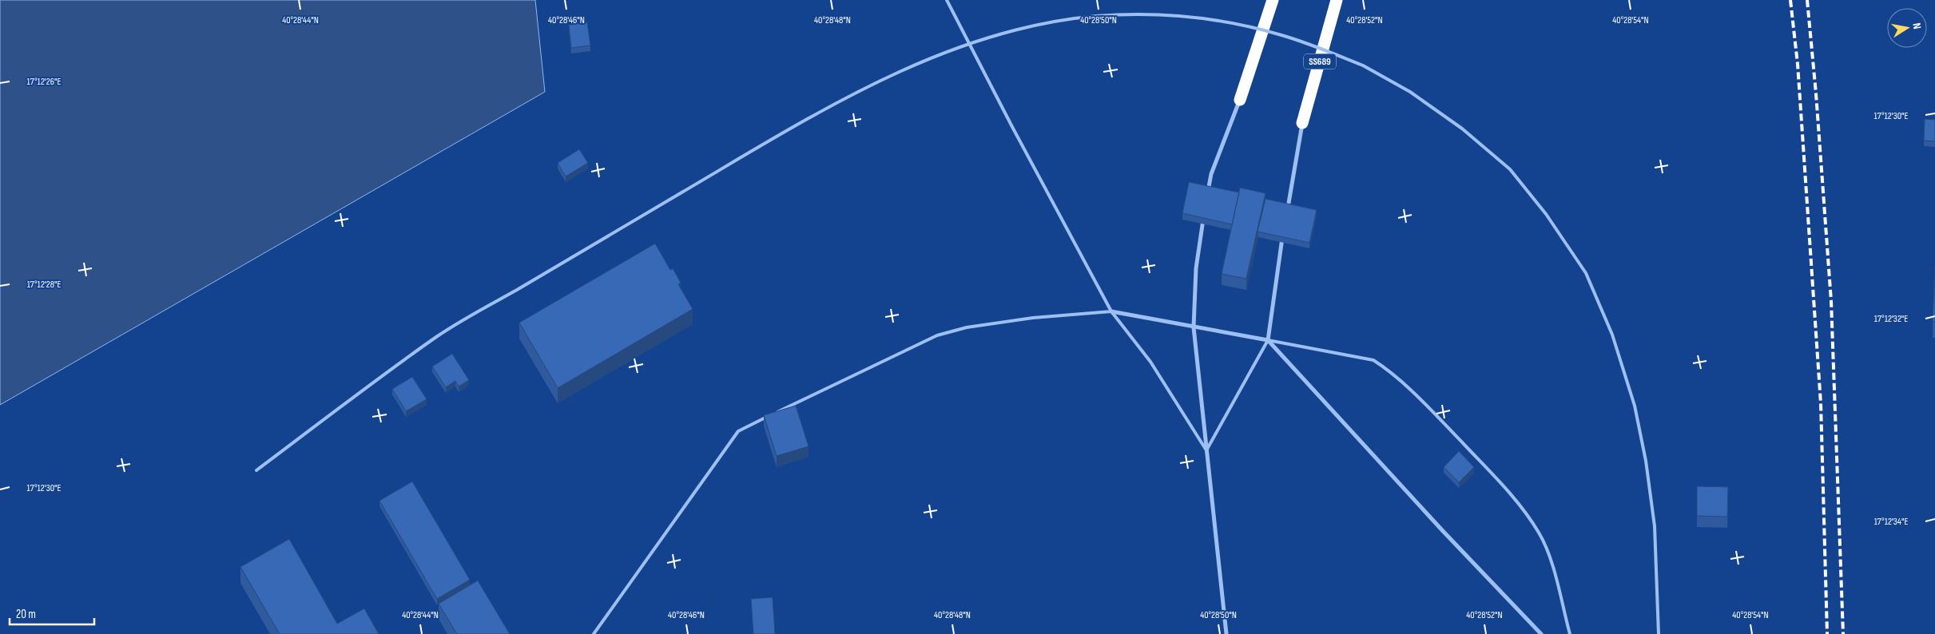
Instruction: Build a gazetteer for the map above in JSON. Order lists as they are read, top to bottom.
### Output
{
  "streets": {
    "highway": ["SS689"]
  },
  "scale_bar": "20 m",
  "north": "right",
  "coordinates": [
    "40°28'44\"N",
    "40°28'46\"N",
    "40°28'48\"N",
    "40°28'52\"N",
    "40°28'50\"N",
    "40°28'54\"N",
    "17°12'26\"E",
    "17°12'30\"E",
    "17°12'28\"E",
    "17°12'32\"E",
    "17°12'34\"E"
  ]
}
